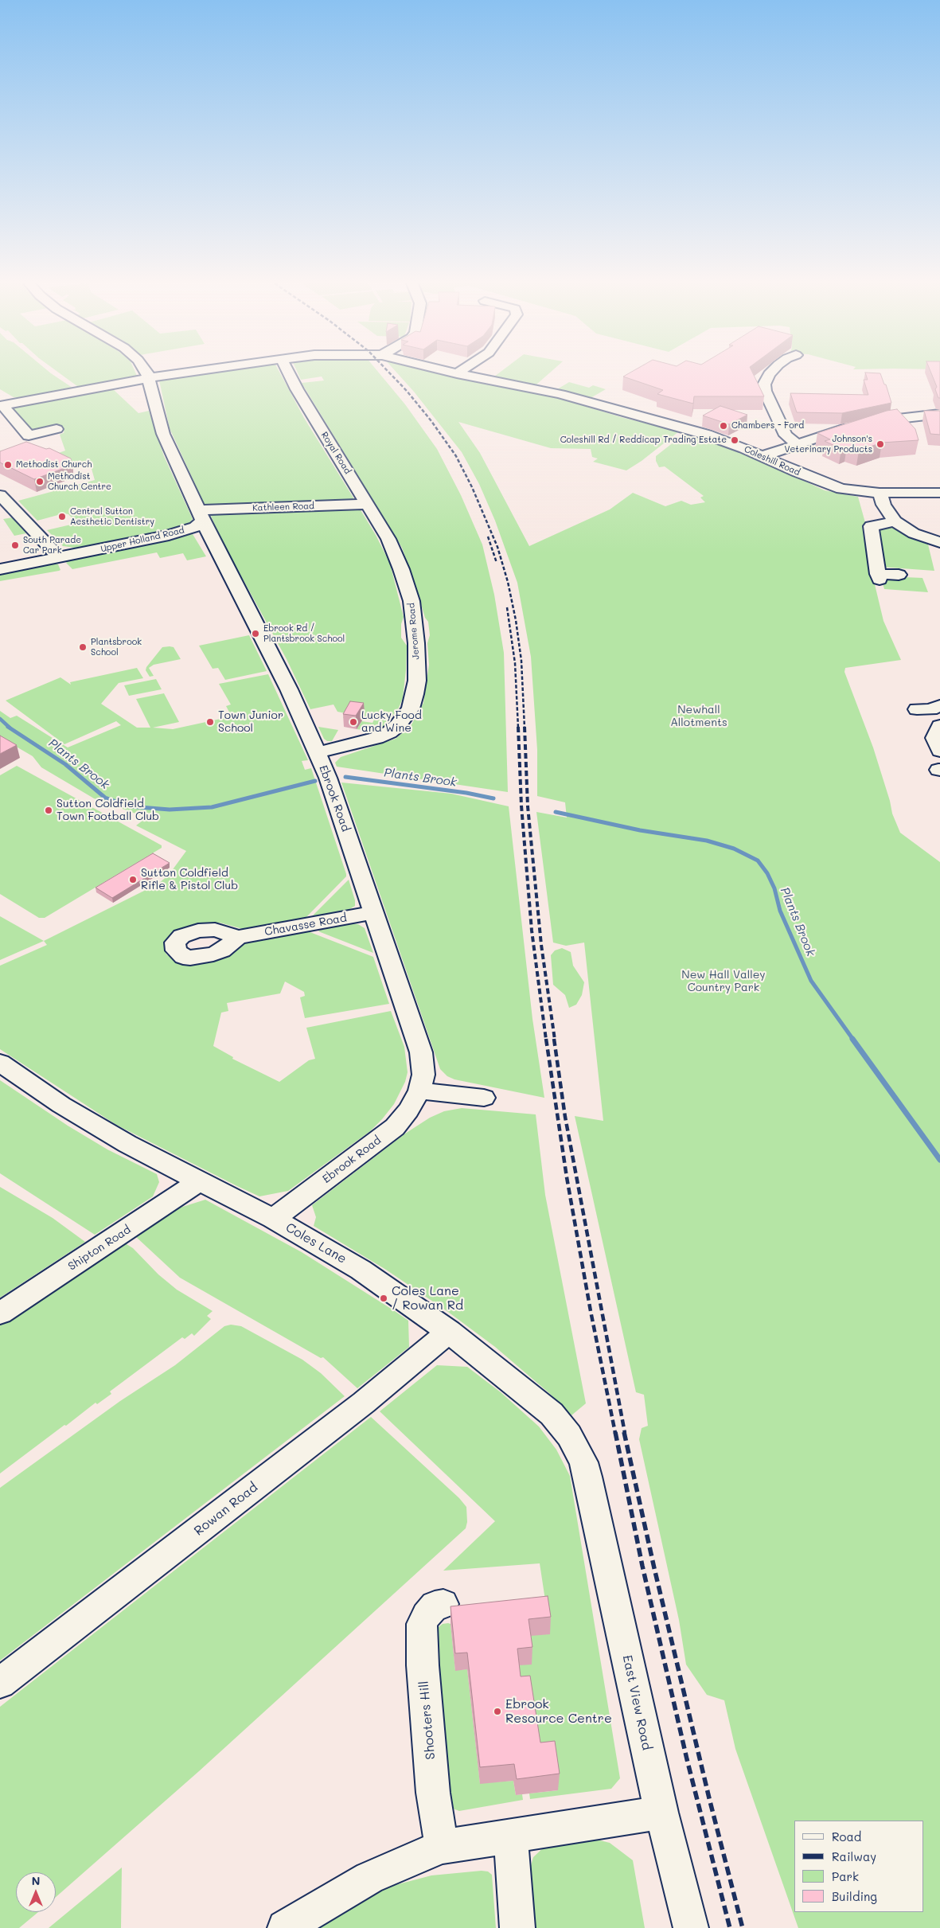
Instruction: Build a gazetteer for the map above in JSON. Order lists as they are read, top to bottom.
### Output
{
  "streets": {
    "street": [
      "Royal Road",
      "Coleshill Road",
      "Kathleen Road",
      "Upper Holland Road",
      "Jerome Road",
      "Ebrook Road",
      "Chavasse Road",
      "Coles Lane",
      "Shipton Road",
      "Rowan Road",
      "East View Road",
      "Shooters Hill"
    ]
  },
  "crossings": [
    ["Royal Road", "Kathleen Road"],
    ["Royal Road", "Jerome Road"],
    ["Kathleen Road", "Upper Holland Road"],
    ["Kathleen Road", "Ebrook Road"],
    ["Upper Holland Road", "Ebrook Road"],
    ["Jerome Road", "Ebrook Road"],
    ["Ebrook Road", "Chavasse Road"],
    ["Ebrook Road", "Coles Lane"],
    ["Coles Lane", "Shipton Road"],
    ["Coles Lane", "Rowan Road"],
    ["Coles Lane", "East View Road"]
  ],
  "water": ["Plants Brook"],
  "parks": ["Newhall Allotments", "New Hall Valley Country Park"],
  "places": [
    "Chambers - Ford",
    "Coleshill Rd / Reddicap Trading Estate",
    "Johnson's Veterinary Products",
    "Methodist Church",
    "Methodist Church Centre",
    "Central Sutton Aesthetic Dentistry",
    "South Parade Car Park",
    "Ebrook Rd / Plantsbrook School",
    "Plantsbrook School",
    "Town Junior School",
    "Lucky Food and Wine",
    "Sutton Coldfield Town Football Club",
    "Sutton Coldfield Rifle & Pistol Club",
    "Coles Lane / Rowan Rd",
    "Ebrook Resource Centre"
  ],
  "legend": [
    "Road",
    "Railway",
    "Park",
    "Building"
  ],
  "north": "top"
}
